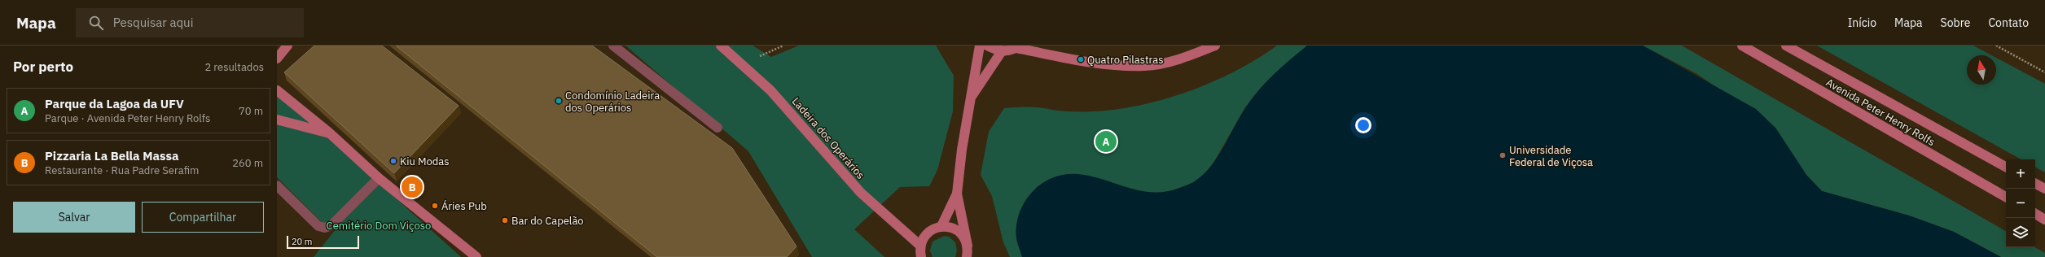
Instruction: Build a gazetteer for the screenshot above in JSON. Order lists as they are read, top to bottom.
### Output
{
  "streets": {
    "main road": ["Avenida Peter Henry Rolfs", "Ladeira dos Operários"]
  },
  "parks": ["Cemitério Dom Viçoso"],
  "places": [
    "Quatro Pilastras",
    "Condomínio Ladeira dos Operários",
    "Universidade Federal de Viçosa",
    "Kiu Modas",
    "Áries Pub",
    "Bar do Capelão"
  ],
  "scale_bar": "20 m",
  "north": "top",
  "page": {
    "header": "Mapa",
    "search": "Pesquisar aqui",
    "nav": [
      "Início",
      "Mapa",
      "Sobre",
      "Contato"
    ],
    "heading": ["Por perto", "2 resultados"],
    "list": [
      {
        "mark": "A",
        "name": "Parque da Lagoa da UFV",
        "note": "Parque · Avenida Peter Henry Rolfs",
        "value": "70 m"
      },
      {
        "mark": "B",
        "name": "Pizzaria La Bella Massa",
        "note": "Restaurante · Rua Padre Serafim",
        "value": "260 m"
      }
    ],
    "pins": ["A", "B"],
    "map_buttons": ["+", "−"],
    "buttons": ["Salvar", "Compartilhar"],
    "scale": "20 m"
  }
}
